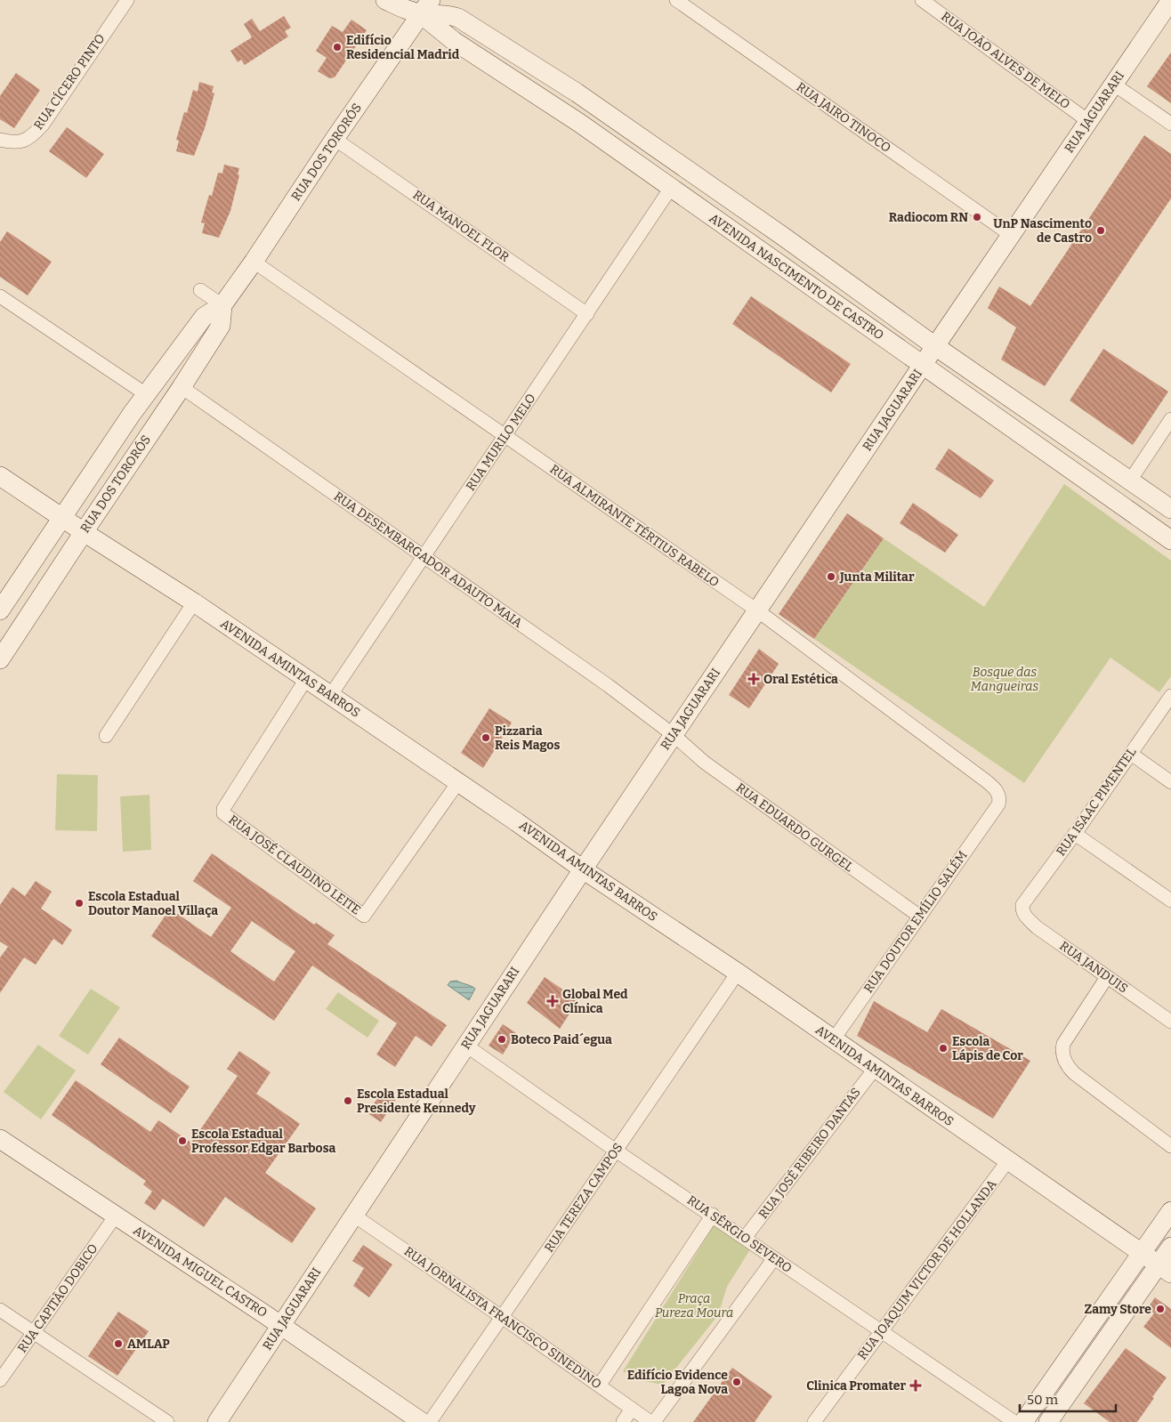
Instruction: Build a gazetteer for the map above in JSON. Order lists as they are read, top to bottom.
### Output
{
  "streets": {
    "main road": [
      "RUA JAGUARARI",
      "RUA DOS TORORÓS",
      "AVENIDA NASCIMENTO DE CASTRO",
      "AVENIDA AMINTAS BARROS",
      "AVENIDA MIGUEL CASTRO"
    ],
    "street": [
      "RUA JOÃO ALVES DE MELO",
      "RUA CÍCERO PINTO",
      "RUA JAIRO TINOCO",
      "RUA MANOEL FLOR",
      "RUA MURILO MELO",
      "RUA ALMIRANTE TÉRTIUS RABELO",
      "RUA DESEMBARGADOR ADAUTO MAIA",
      "RUA ISAAC PIMENTEL",
      "RUA EDUARDO GURGEL",
      "RUA JOSÉ CLAUDINO LEITE",
      "RUA DOUTOR EMÍLIO SALÉM",
      "RUA JANDUIS",
      "RUA JOSÉ RIBEIRO DANTAS",
      "RUA TEREZA CAMPOS",
      "RUA SÉRGIO SEVERO",
      "RUA JOAQUIM VICTOR DE HOLLANDA",
      "RUA CAPITÃO DOBICO",
      "RUA JORNALISTA FRANCISCO SINEDINO"
    ]
  },
  "crossings": [
    ["RUA JOÃO ALVES DE MELO", "RUA JAGUARARI"],
    ["RUA JAGUARARI", "RUA JAIRO TINOCO"],
    ["RUA JAGUARARI", "AVENIDA NASCIMENTO DE CASTRO"],
    ["RUA JAGUARARI", "RUA ALMIRANTE TÉRTIUS RABELO"],
    ["RUA JAGUARARI", "RUA DESEMBARGADOR ADAUTO MAIA"],
    ["RUA JAGUARARI", "AVENIDA AMINTAS BARROS"],
    ["RUA JAGUARARI", "RUA EDUARDO GURGEL"],
    ["RUA JAGUARARI", "RUA SÉRGIO SEVERO"],
    ["RUA JAGUARARI", "AVENIDA MIGUEL CASTRO"],
    ["RUA JAGUARARI", "RUA JORNALISTA FRANCISCO SINEDINO"],
    ["RUA DOS TORORÓS", "RUA MANOEL FLOR"],
    ["RUA DOS TORORÓS", "AVENIDA NASCIMENTO DE CASTRO"],
    ["RUA DOS TORORÓS", "RUA ALMIRANTE TÉRTIUS RABELO"],
    ["RUA DOS TORORÓS", "RUA DESEMBARGADOR ADAUTO MAIA"],
    ["RUA DOS TORORÓS", "AVENIDA AMINTAS BARROS"],
    ["RUA MANOEL FLOR", "RUA MURILO MELO"],
    ["AVENIDA NASCIMENTO DE CASTRO", "RUA MURILO MELO"],
    ["RUA MURILO MELO", "RUA ALMIRANTE TÉRTIUS RABELO"],
    ["RUA MURILO MELO", "RUA DESEMBARGADOR ADAUTO MAIA"],
    ["RUA MURILO MELO", "AVENIDA AMINTAS BARROS"],
    ["RUA ALMIRANTE TÉRTIUS RABELO", "RUA DOUTOR EMÍLIO SALÉM"],
    ["RUA DESEMBARGADOR ADAUTO MAIA", "RUA EDUARDO GURGEL"],
    ["AVENIDA AMINTAS BARROS", "RUA JOSÉ CLAUDINO LEITE"],
    ["AVENIDA AMINTAS BARROS", "RUA DOUTOR EMÍLIO SALÉM"],
    ["AVENIDA AMINTAS BARROS", "RUA JOSÉ RIBEIRO DANTAS"],
    ["AVENIDA AMINTAS BARROS", "RUA TEREZA CAMPOS"],
    ["AVENIDA AMINTAS BARROS", "RUA JOAQUIM VICTOR DE HOLLANDA"],
    ["RUA ISAAC PIMENTEL", "RUA JANDUIS"],
    ["RUA EDUARDO GURGEL", "RUA DOUTOR EMÍLIO SALÉM"],
    ["RUA JOSÉ RIBEIRO DANTAS", "RUA SÉRGIO SEVERO"],
    ["RUA TEREZA CAMPOS", "RUA SÉRGIO SEVERO"],
    ["RUA TEREZA CAMPOS", "RUA JORNALISTA FRANCISCO SINEDINO"],
    ["RUA SÉRGIO SEVERO", "RUA JOAQUIM VICTOR DE HOLLANDA"],
    ["AVENIDA MIGUEL CASTRO", "RUA CAPITÃO DOBICO"]
  ],
  "parks": ["Bosque das Mangueiras", "Praça Pureza Moura"],
  "places": {
    "other": [
      "Edifício Residencial Madrid",
      "Radiocom RN",
      "UnP Nascimento de Castro",
      "Junta Militar",
      "Pizzaria Reis Magos",
      "Escola Estadual Doutor Manoel Villaça",
      "Boteco Paid´egua",
      "Escola Lápis de Cor",
      "Escola Estadual Presidente Kennedy",
      "Escola Estadual Professor Edgar Barbosa",
      "Zamy Store",
      "AMLAP",
      "Edifício Evidence Lagoa Nova"
    ],
    "health": ["Oral Estética", "Global Med Clínica", "Clinica Promater"]
  },
  "scale_bar": "50 m"
}
